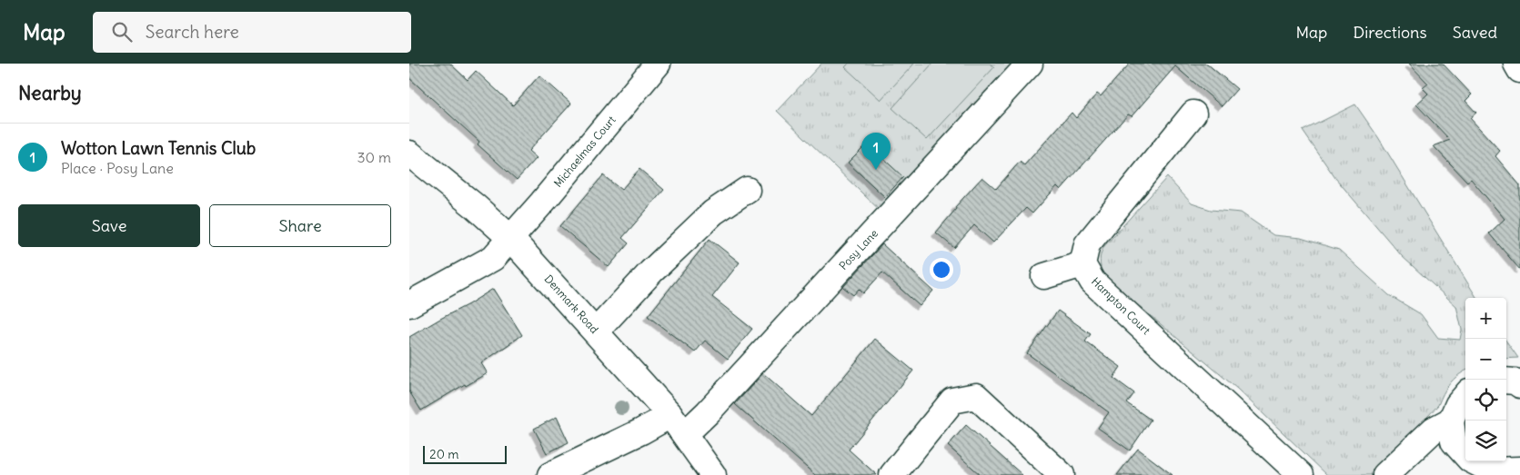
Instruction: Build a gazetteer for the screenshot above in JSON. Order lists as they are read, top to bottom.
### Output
{
  "streets": {
    "street": [
      "Michaelmas Court",
      "Posy Lane",
      "Denmark Road",
      "Hampton Court"
    ]
  },
  "crossings": [
    ["Michaelmas Court", "Denmark Road"],
    ["Posy Lane", "Denmark Road"]
  ],
  "scale_bar": "20 m",
  "page": {
    "header": "Map",
    "search": "Search here",
    "nav": ["Map", "Directions", "Saved"],
    "heading": "Nearby",
    "list": [
      {
        "mark": "1",
        "name": "Wotton Lawn Tennis Club",
        "note": "Place · Posy Lane",
        "value": "30 m"
      }
    ],
    "pins": "1",
    "buttons": ["Save", "Share"],
    "map_buttons": ["+", "−"],
    "scale": "20 m"
  }
}
